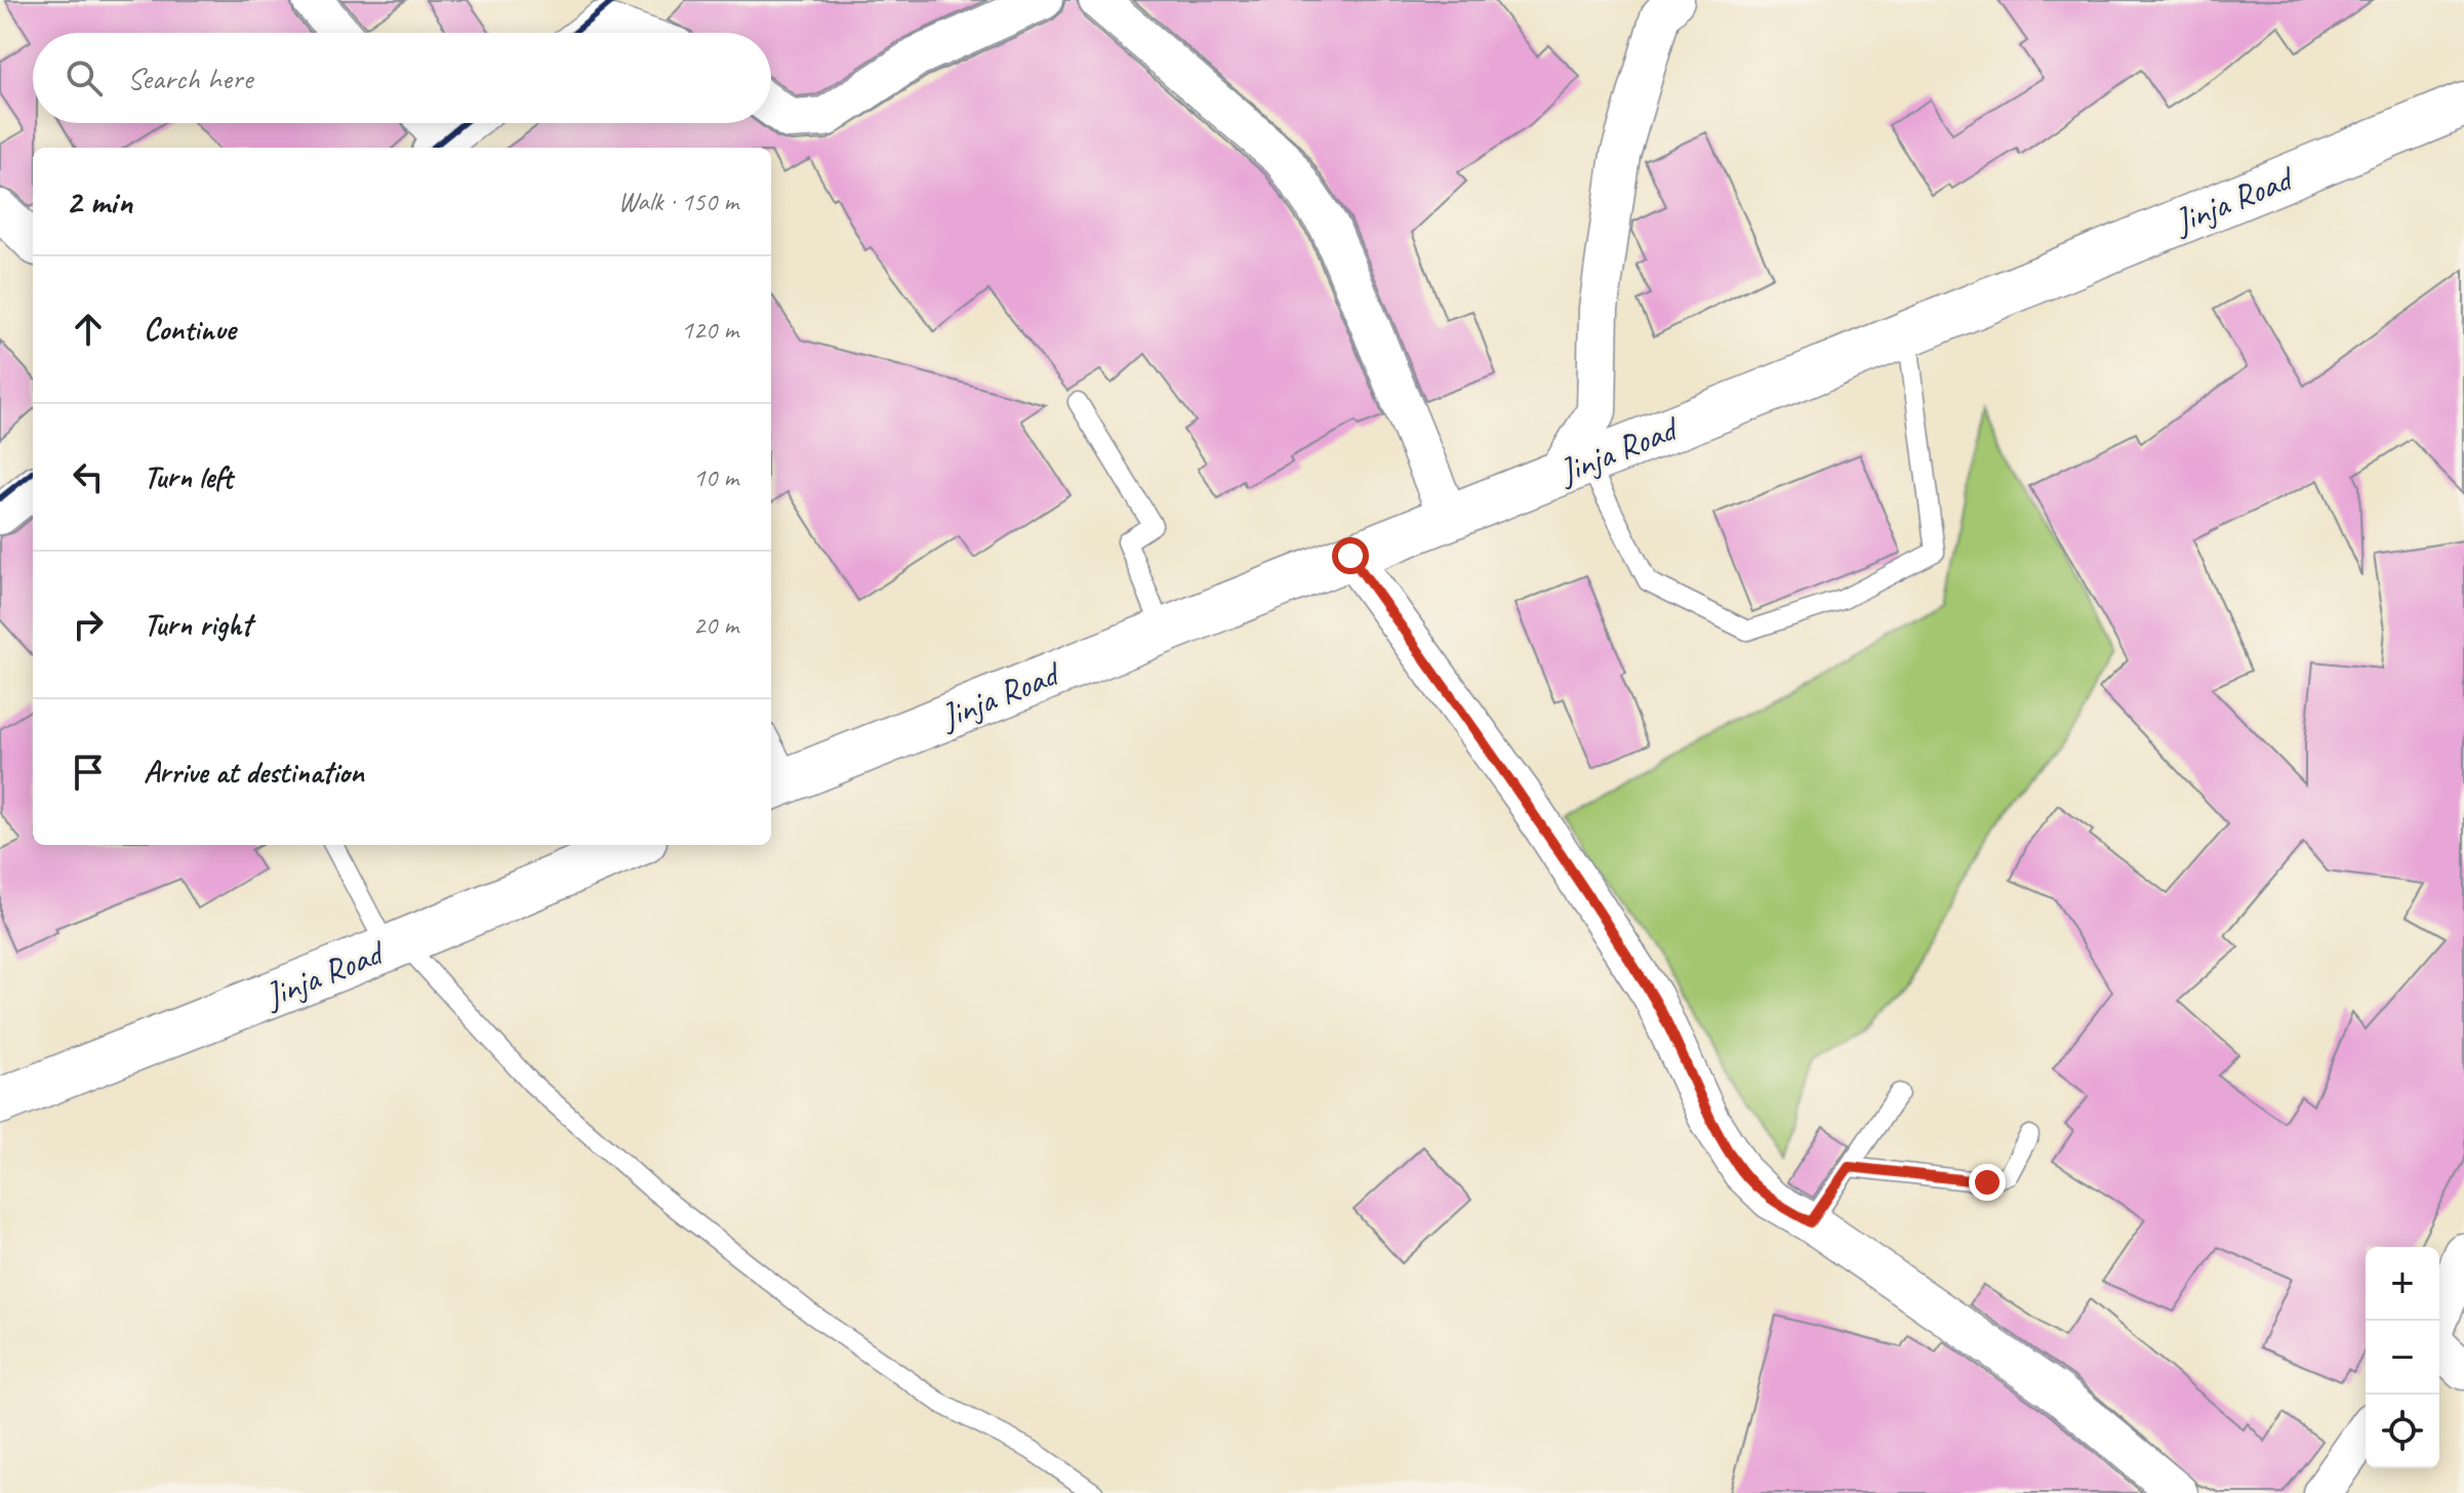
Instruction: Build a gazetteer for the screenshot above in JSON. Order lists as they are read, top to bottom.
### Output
{
  "streets": {
    "highway": ["Jinja Road"]
  },
  "page": {
    "search": "Search here",
    "heading": ["2 min", "Walk · 150 m"],
    "list": [
      ["Continue", "120 m"],
      ["Turn left", "10 m"],
      ["Turn right", "20 m"],
      "Arrive at destination"
    ],
    "map_buttons": ["+", "−"]
  }
}
